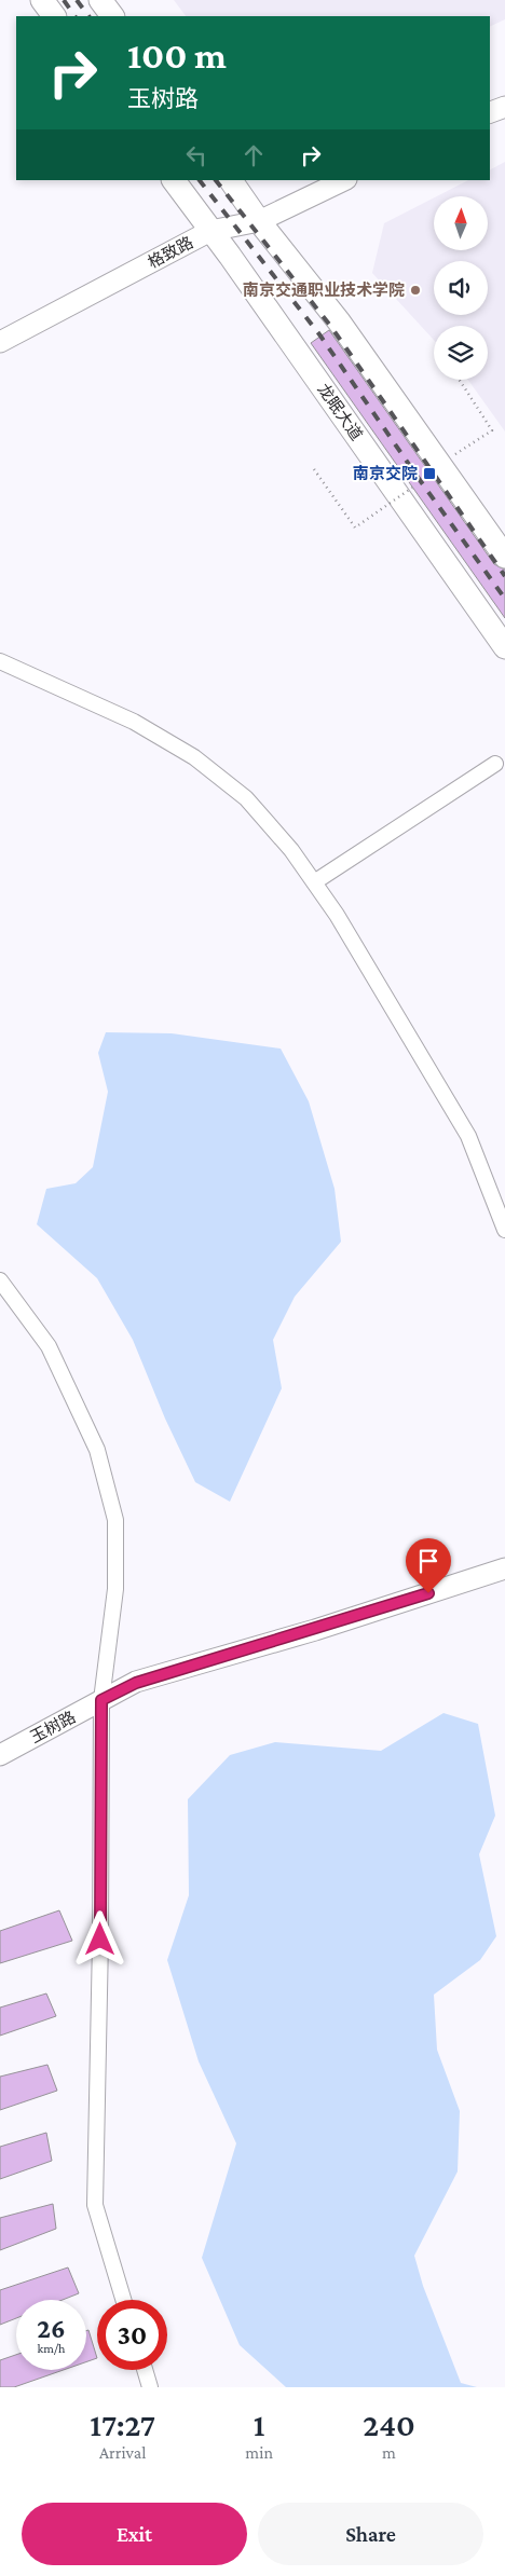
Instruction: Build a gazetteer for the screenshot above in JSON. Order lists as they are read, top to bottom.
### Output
{
  "streets": {
    "main road": ["龙眠大道"],
    "street": ["格致路", "玉树路"]
  },
  "crossings": [
    ["格致路", "龙眠大道"]
  ],
  "places": {
    "other": ["南京交通职业技术学院"],
    "transit": ["南京交院"]
  },
  "north": "top",
  "page": {
    "turn": ["100 m", "玉树路"],
    "speed": "26 km/h",
    "limit": "30",
    "eta": [
      "17:27",
      "Arrival",
      "1",
      "min",
      "240",
      "m"
    ],
    "buttons": ["Exit", "Share"]
  }
}
